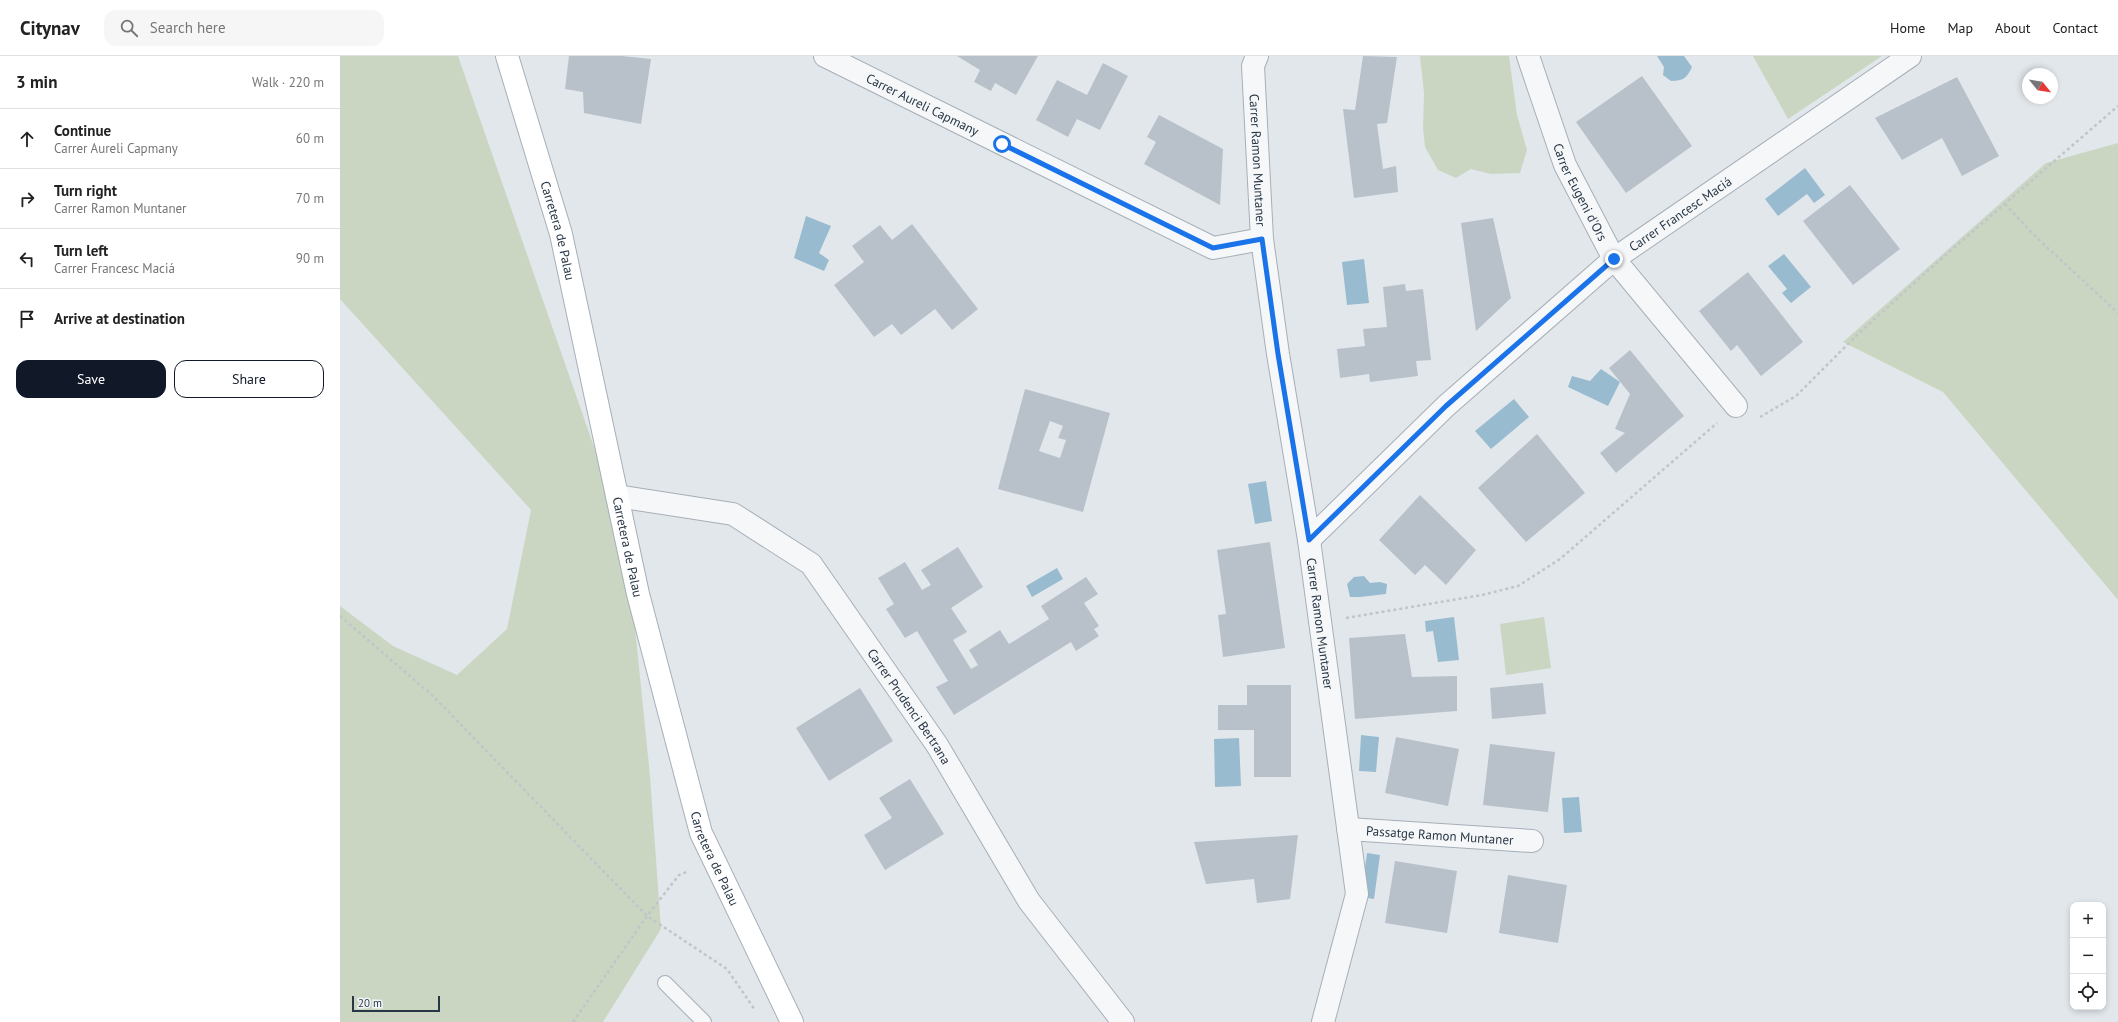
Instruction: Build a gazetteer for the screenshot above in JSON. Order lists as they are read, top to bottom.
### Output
{
  "streets": {
    "street": [
      "Carrer Aureli Capmany",
      "Carrer Ramon Muntaner",
      "Carrer Eugeni d'Ors",
      "Carrer Francesc Maciá",
      "Carretera de Palau",
      "Carrer Prudenci Bertrana",
      "Passatge Ramon Muntaner"
    ]
  },
  "crossings": [
    ["Carrer Aureli Capmany", "Carrer Ramon Muntaner"],
    ["Carrer Ramon Muntaner", "Carrer Francesc Maciá"],
    ["Carrer Ramon Muntaner", "Passatge Ramon Muntaner"],
    ["Carrer Eugeni d'Ors", "Carrer Francesc Maciá"],
    ["Carretera de Palau", "Carrer Prudenci Bertrana"]
  ],
  "scale_bar": "20 m",
  "north": "bottom right",
  "page": {
    "header": "Citynav",
    "search": "Search here",
    "nav": [
      "Home",
      "Map",
      "About",
      "Contact"
    ],
    "heading": ["3 min", "Walk · 220 m"],
    "list": [
      ["Continue", "Carrer Aureli Capmany", "60 m"],
      ["Turn right", "Carrer Ramon Muntaner", "70 m"],
      ["Turn left", "Carrer Francesc Maciá", "90 m"],
      "Arrive at destination"
    ],
    "buttons": ["Save", "Share"],
    "map_buttons": ["+", "−"],
    "scale": "20 m"
  }
}
